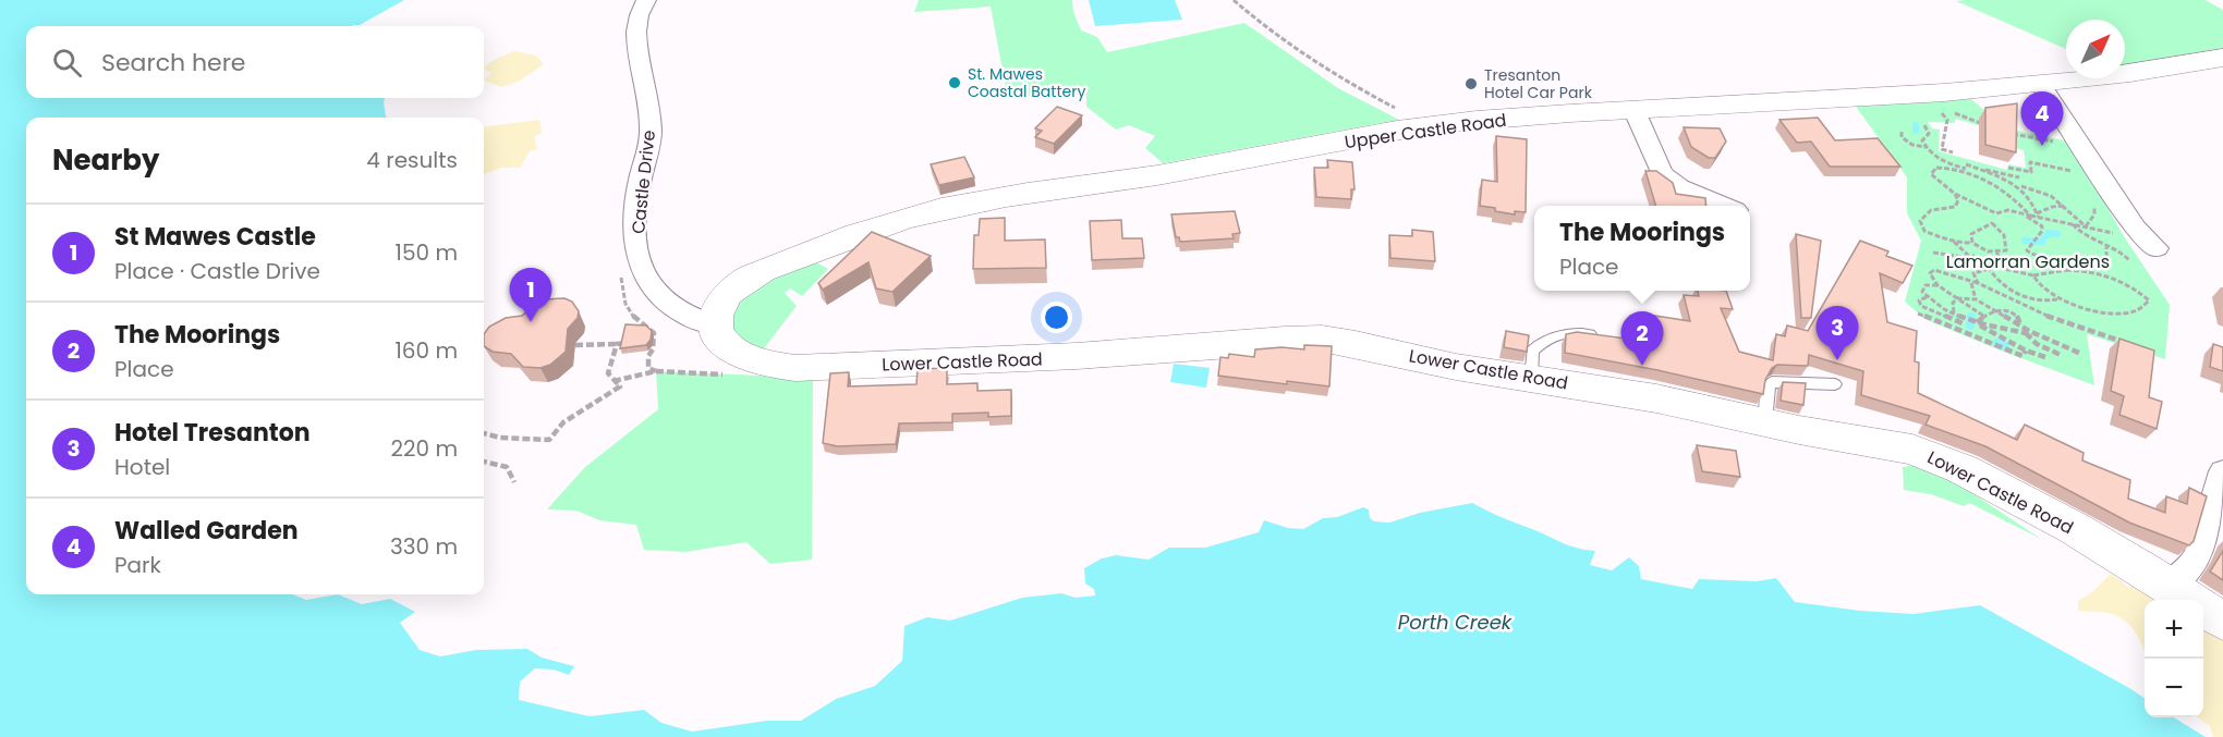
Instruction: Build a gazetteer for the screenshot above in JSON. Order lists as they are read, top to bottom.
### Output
{
  "streets": {
    "main road": ["Upper Castle Road", "Lower Castle Road"],
    "street": ["Castle Drive"]
  },
  "crossings": [
    ["Upper Castle Road", "Castle Drive"],
    ["Upper Castle Road", "Lower Castle Road"],
    ["Castle Drive", "Lower Castle Road"]
  ],
  "water": ["Porth Creek"],
  "parks": ["Lamorran Gardens"],
  "places": ["St. Mawes Coastal Battery", "Tresanton Hotel Car Park"],
  "north": "top right",
  "page": {
    "search": "Search here",
    "pins": [
      "4",
      "1",
      "3",
      "2"
    ],
    "heading": ["Nearby", "4 results"],
    "list": [
      {
        "mark": "1",
        "name": "St Mawes Castle",
        "note": "Place · Castle Drive",
        "value": "150 m"
      },
      {
        "mark": "2",
        "name": "The Moorings",
        "note": "Place",
        "value": "160 m"
      },
      {
        "mark": "3",
        "name": "Hotel Tresanton",
        "note": "Hotel",
        "value": "220 m"
      },
      {
        "mark": "4",
        "name": "Walled Garden",
        "note": "Park",
        "value": "330 m"
      }
    ],
    "popup": ["The Moorings", "Place"],
    "map_buttons": ["+", "−"]
  }
}
